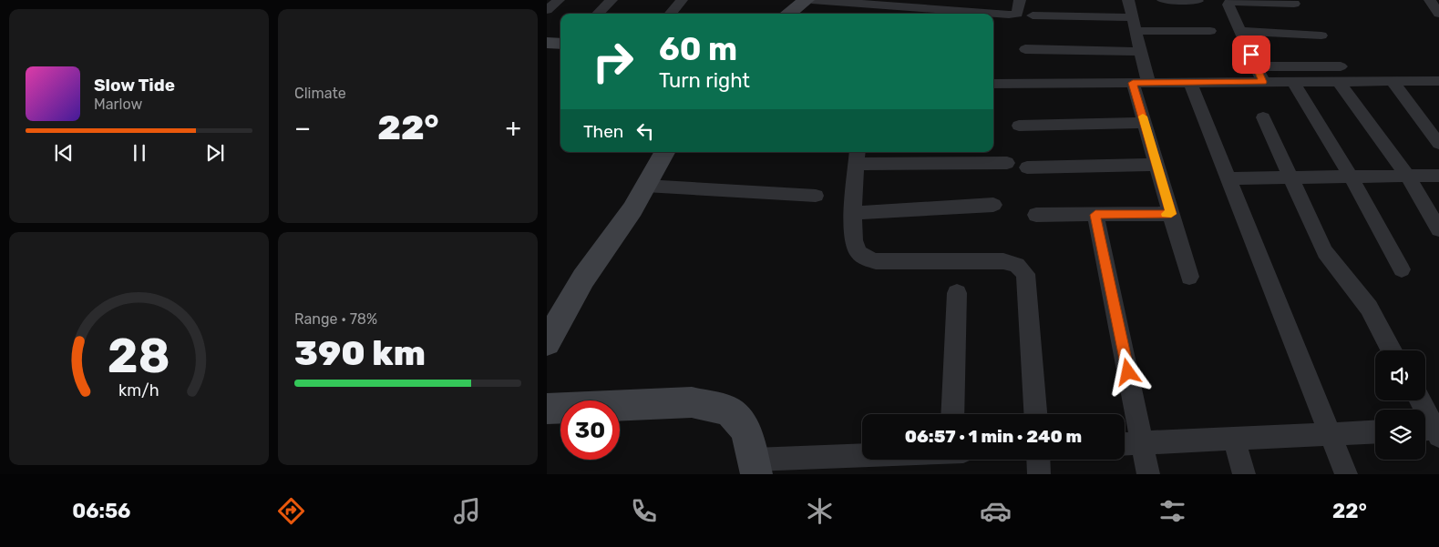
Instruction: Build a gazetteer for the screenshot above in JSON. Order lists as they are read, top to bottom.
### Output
{
  "page": {
    "tile": [
      "Climate",
      ["Range · 78%", "390 km"]
    ],
    "turn": ["60 m", "Turn right"],
    "song": ["Slow Tide", "Marlow"],
    "heat": ["−", "22°", "+"],
    "then": "Then",
    "limit": "30",
    "trip": "06:57 · 1 min · 240 m",
    "tabs": ["06:56", "22°"],
    "gauge": ["28", "km/h"]
  }
}
